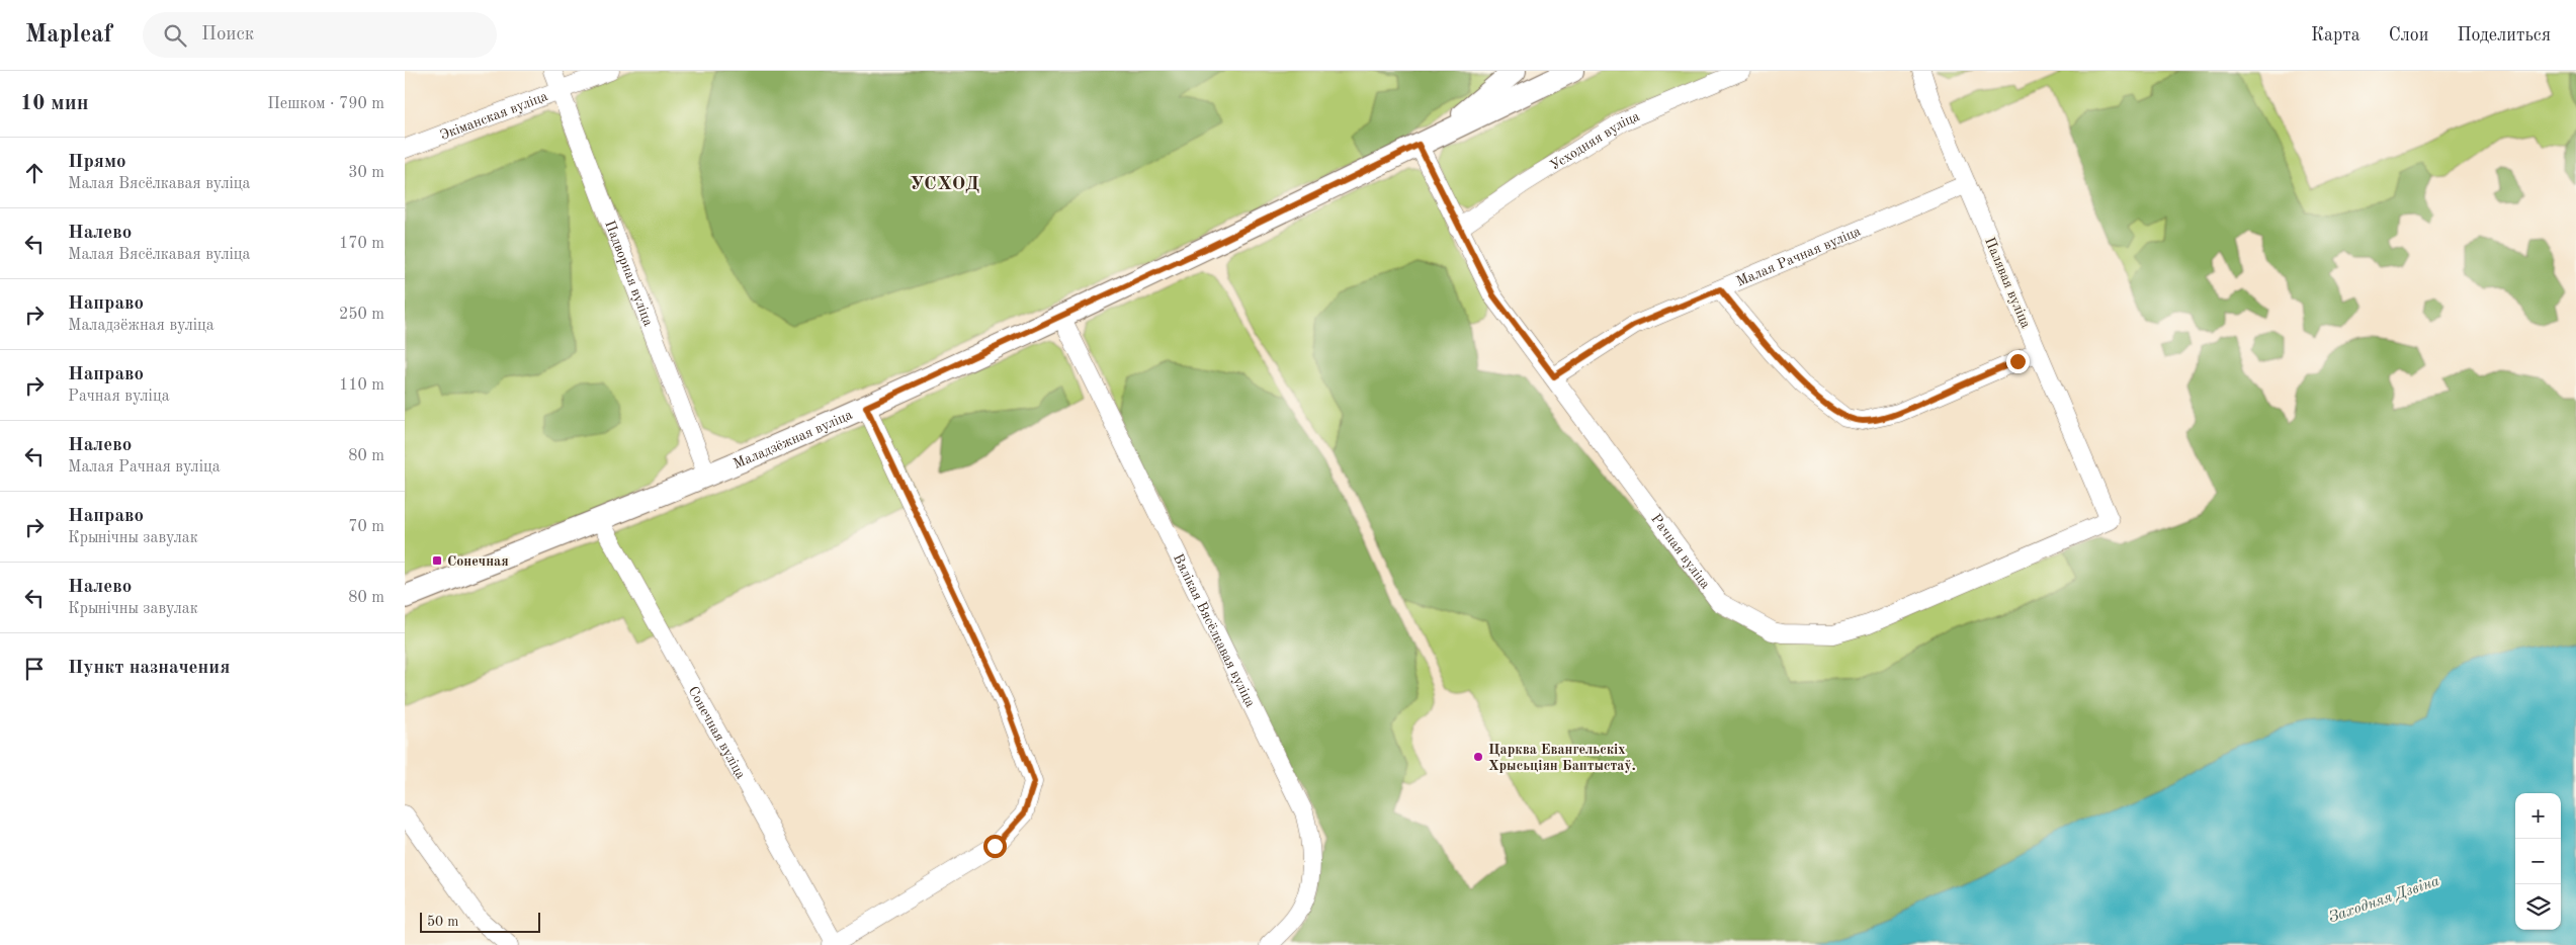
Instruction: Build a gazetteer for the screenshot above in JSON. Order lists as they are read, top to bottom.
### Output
{
  "streets": {
    "main road": ["Маладзёжная вуліца"],
    "street": [
      "Экіманская вуліца",
      "Усходняя вуліца",
      "Малая Рачная вуліца",
      "Падворная вуліца",
      "Палявая вуліца",
      "Рачная вуліца",
      "Вялікая Вясёлкавая вуліца",
      "Сонечная вуліца"
    ]
  },
  "crossings": [
    ["Экіманская вуліца", "Падворная вуліца"],
    ["Усходняя вуліца", "Рачная вуліца"],
    ["Малая Рачная вуліца", "Палявая вуліца"],
    ["Малая Рачная вуліца", "Рачная вуліца"],
    ["Падворная вуліца", "Маладзёжная вуліца"],
    ["Палявая вуліца", "Рачная вуліца"],
    ["Маладзёжная вуліца", "Рачная вуліца"],
    ["Маладзёжная вуліца", "Вялікая Вясёлкавая вуліца"],
    ["Маладзёжная вуліца", "Сонечная вуліца"]
  ],
  "districts": ["УСХОД"],
  "water": ["Заходняя Дзвіна"],
  "places": {
    "transit": ["Сонечная"],
    "other": ["Царква Евангельскіх Хрысьціян Баптыстаў."]
  },
  "scale_bar": "50 m",
  "page": {
    "header": "Mapleaf",
    "search": "Поиск",
    "nav": ["Карта", "Слои", "Поделиться"],
    "heading": ["10 мин", "Пешком · 790 m"],
    "list": [
      ["Прямо", "Малая Вясёлкавая вуліца", "30 m"],
      ["Налево", "Малая Вясёлкавая вуліца", "170 m"],
      ["Направо", "Маладзёжная вуліца", "250 m"],
      ["Направо", "Рачная вуліца", "110 m"],
      ["Налево", "Малая Рачная вуліца", "80 m"],
      ["Направо", "Крынічны завулак", "70 m"],
      ["Налево", "Крынічны завулак", "80 m"],
      "Пункт назначения"
    ],
    "map_buttons": ["+", "−"],
    "scale": "50 m"
  }
}
